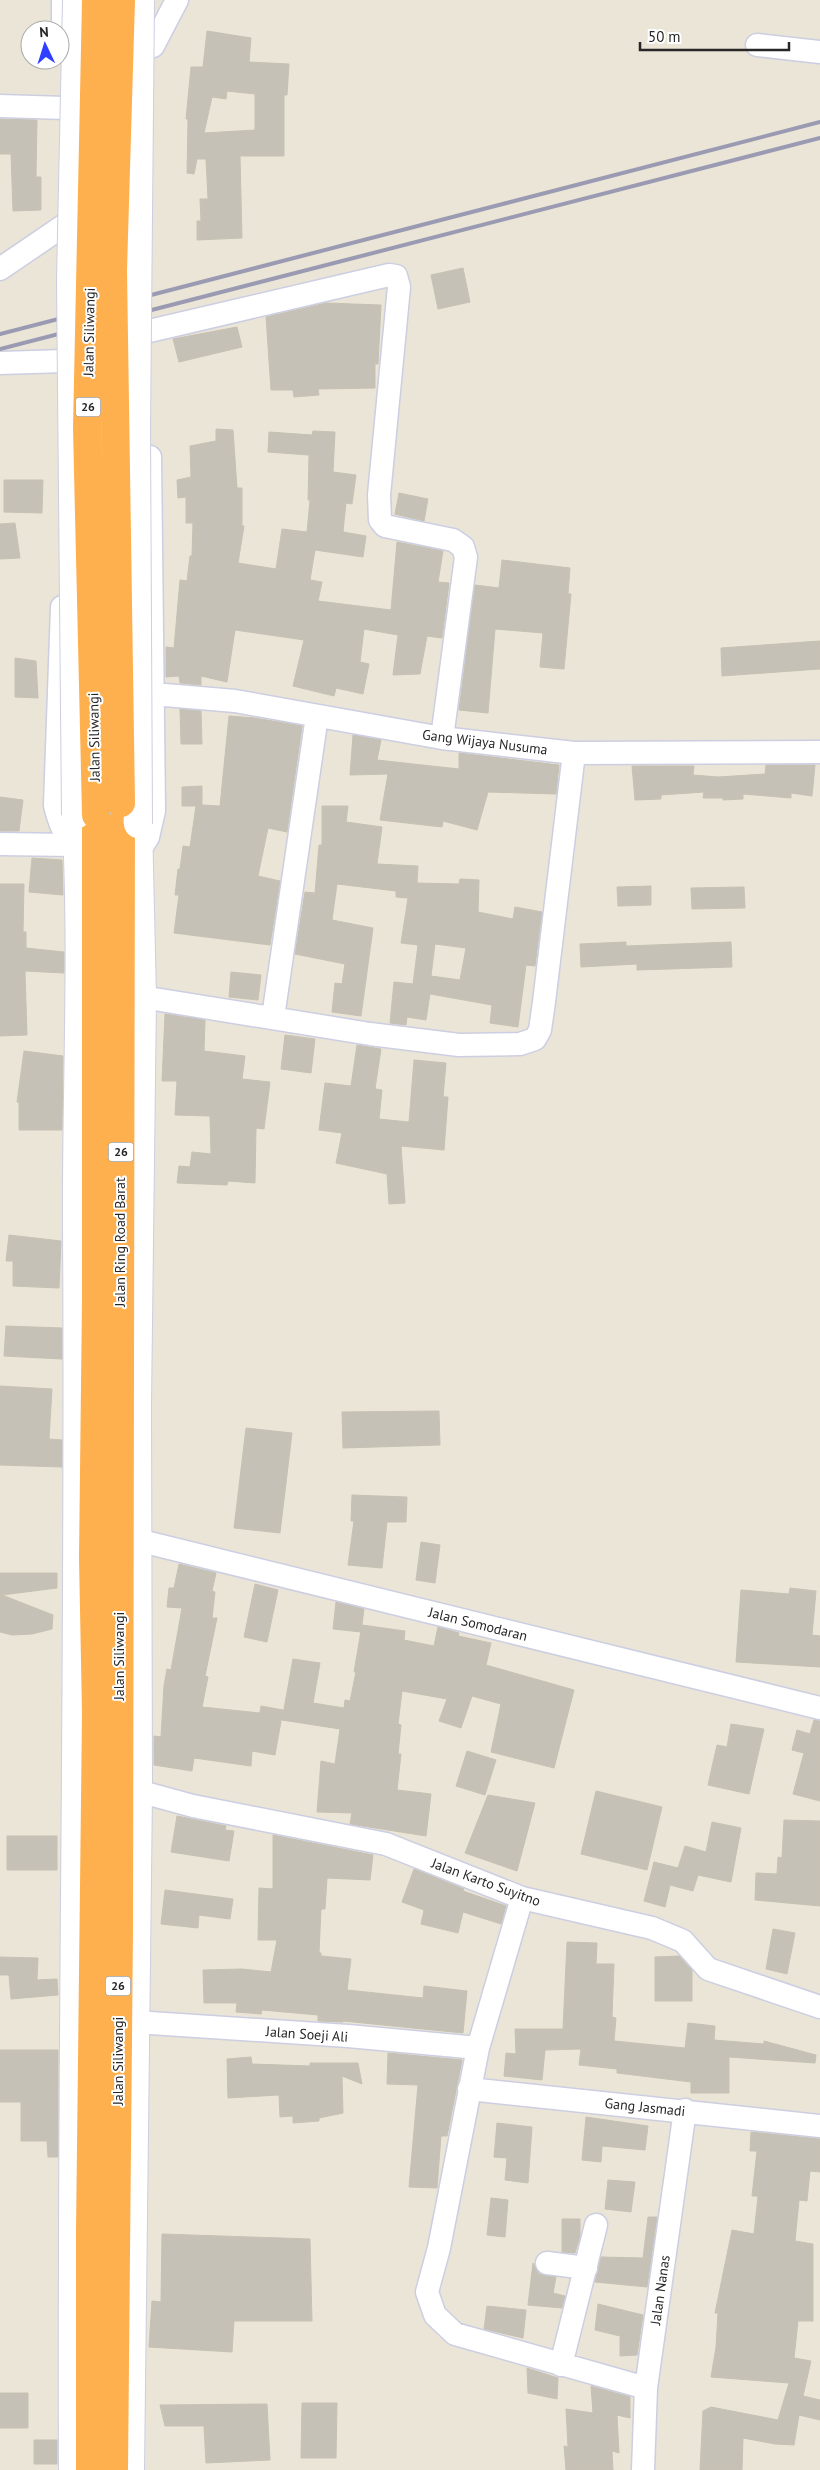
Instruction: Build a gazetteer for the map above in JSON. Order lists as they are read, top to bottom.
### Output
{
  "streets": {
    "highway": ["Jalan Siliwangi", "26", "Jalan Ring Road Barat"],
    "street": [
      "Gang Wijaya Nusuma",
      "Jalan Somodaran",
      "Jalan Karto Suyitno",
      "Jalan Soeji Ali",
      "Gang Jasmadi",
      "Jalan Nanas"
    ]
  },
  "crossings": [
    ["Jalan Siliwangi", "26"],
    ["Jalan Siliwangi", "Jalan Ring Road Barat"],
    ["Gang Jasmadi", "Jalan Nanas"]
  ],
  "scale_bar": "50 m",
  "north": "top"
}
